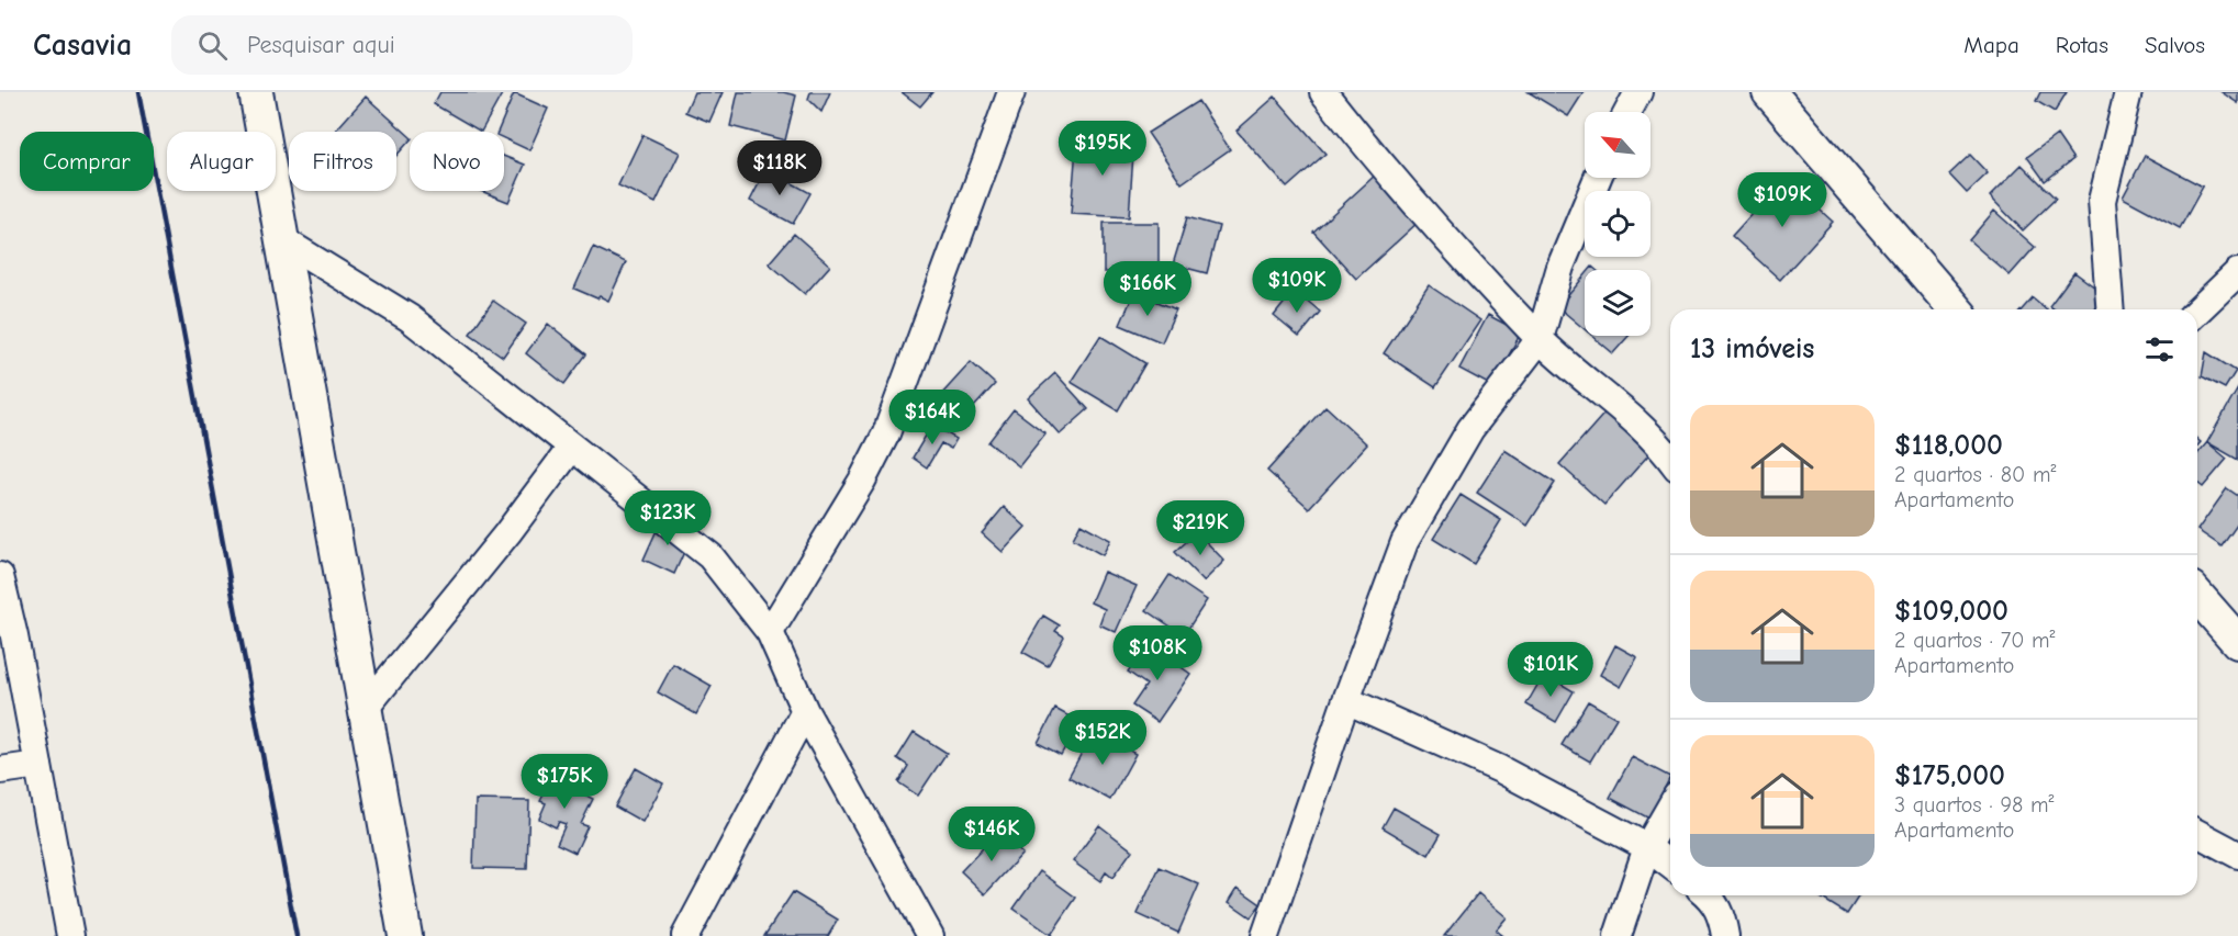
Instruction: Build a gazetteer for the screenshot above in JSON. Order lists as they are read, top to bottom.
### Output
{
  "north": "top left",
  "page": {
    "header": "Casavia",
    "search": "Pesquisar aqui",
    "nav": ["Mapa", "Rotas", "Salvos"],
    "price": [
      "$195K",
      "$118K",
      "$109K",
      "$109K",
      "$166K",
      "$164K",
      "$123K",
      "$219K",
      "$108K",
      "$101K",
      "$152K",
      "$175K",
      "$146K"
    ],
    "chip": [
      "Comprar",
      "Alugar",
      "Filtros",
      "Novo"
    ],
    "heading": "13 imóveis",
    "list": [
      {
        "name": "$118,000",
        "note": "2 quartos · 80 m² · Apartamento"
      },
      {
        "name": "$109,000",
        "note": "2 quartos · 70 m² · Apartamento"
      },
      {
        "name": "$175,000",
        "note": "3 quartos · 98 m² · Apartamento"
      }
    ]
  }
}
